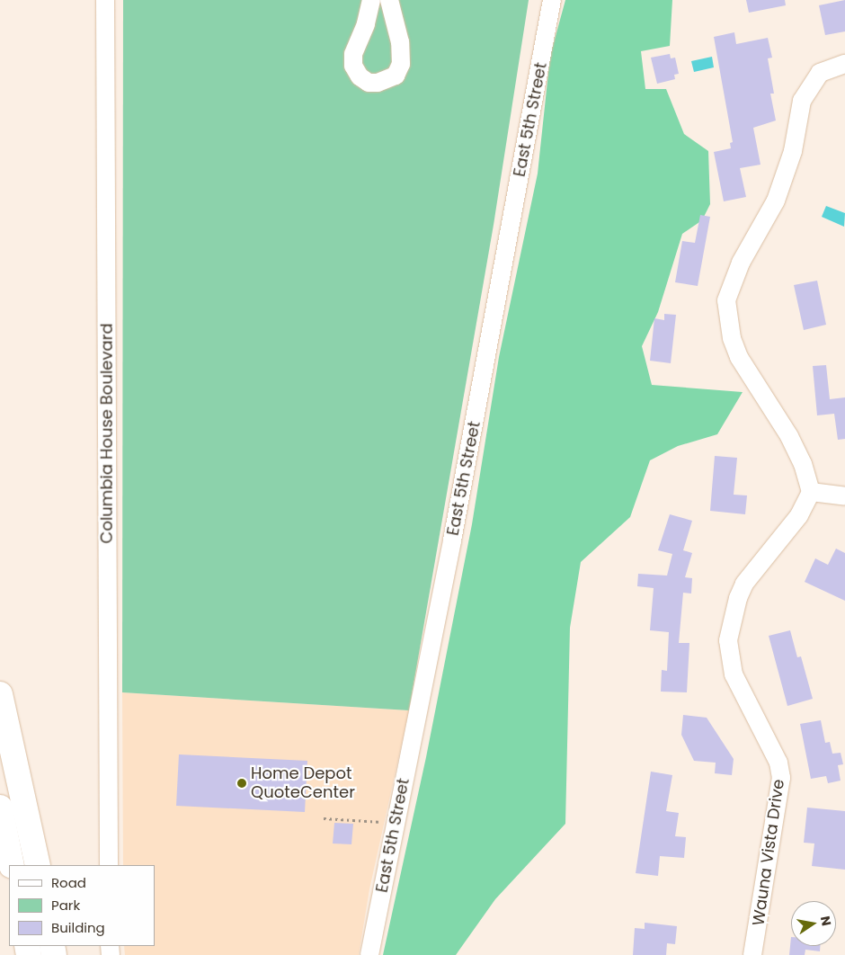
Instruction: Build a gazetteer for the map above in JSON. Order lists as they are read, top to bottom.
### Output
{
  "streets": {
    "street": ["East 5th Street", "Columbia House Boulevard", "Wauna Vista Drive"]
  },
  "places": ["Home Depot QuoteCenter"],
  "legend": ["Road", "Park", "Building"],
  "north": "right"
}
